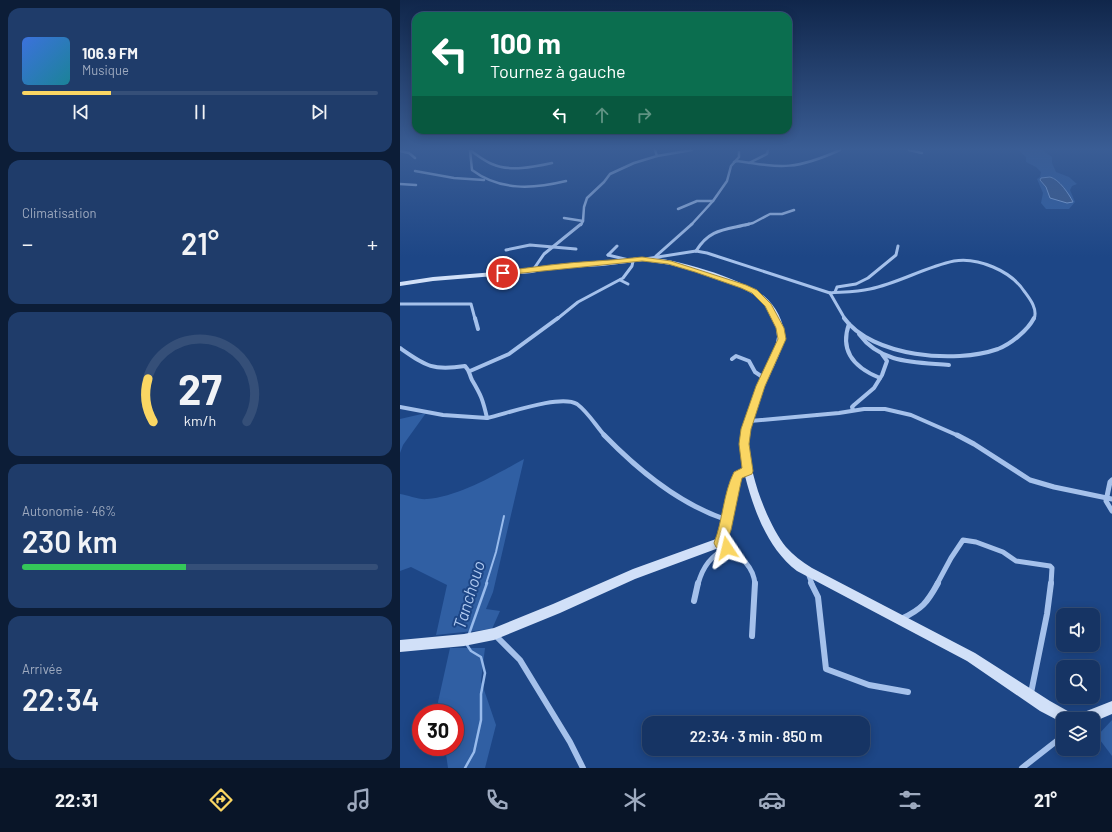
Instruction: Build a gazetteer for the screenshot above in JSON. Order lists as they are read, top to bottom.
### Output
{
  "water": ["Tanchouo"],
  "page": {
    "turn": ["100 m", "Tournez à gauche"],
    "song": ["106.9 FM", "Musique"],
    "tile": [
      "Climatisation",
      ["Autonomie · 46%", "230 km"],
      ["Arrivée", "22:34"]
    ],
    "heat": ["−", "21°", "+"],
    "limit": "30",
    "trip": "22:34 · 3 min · 850 m",
    "tabs": ["22:31", "21°"],
    "gauge": ["27", "km/h"]
  }
}
